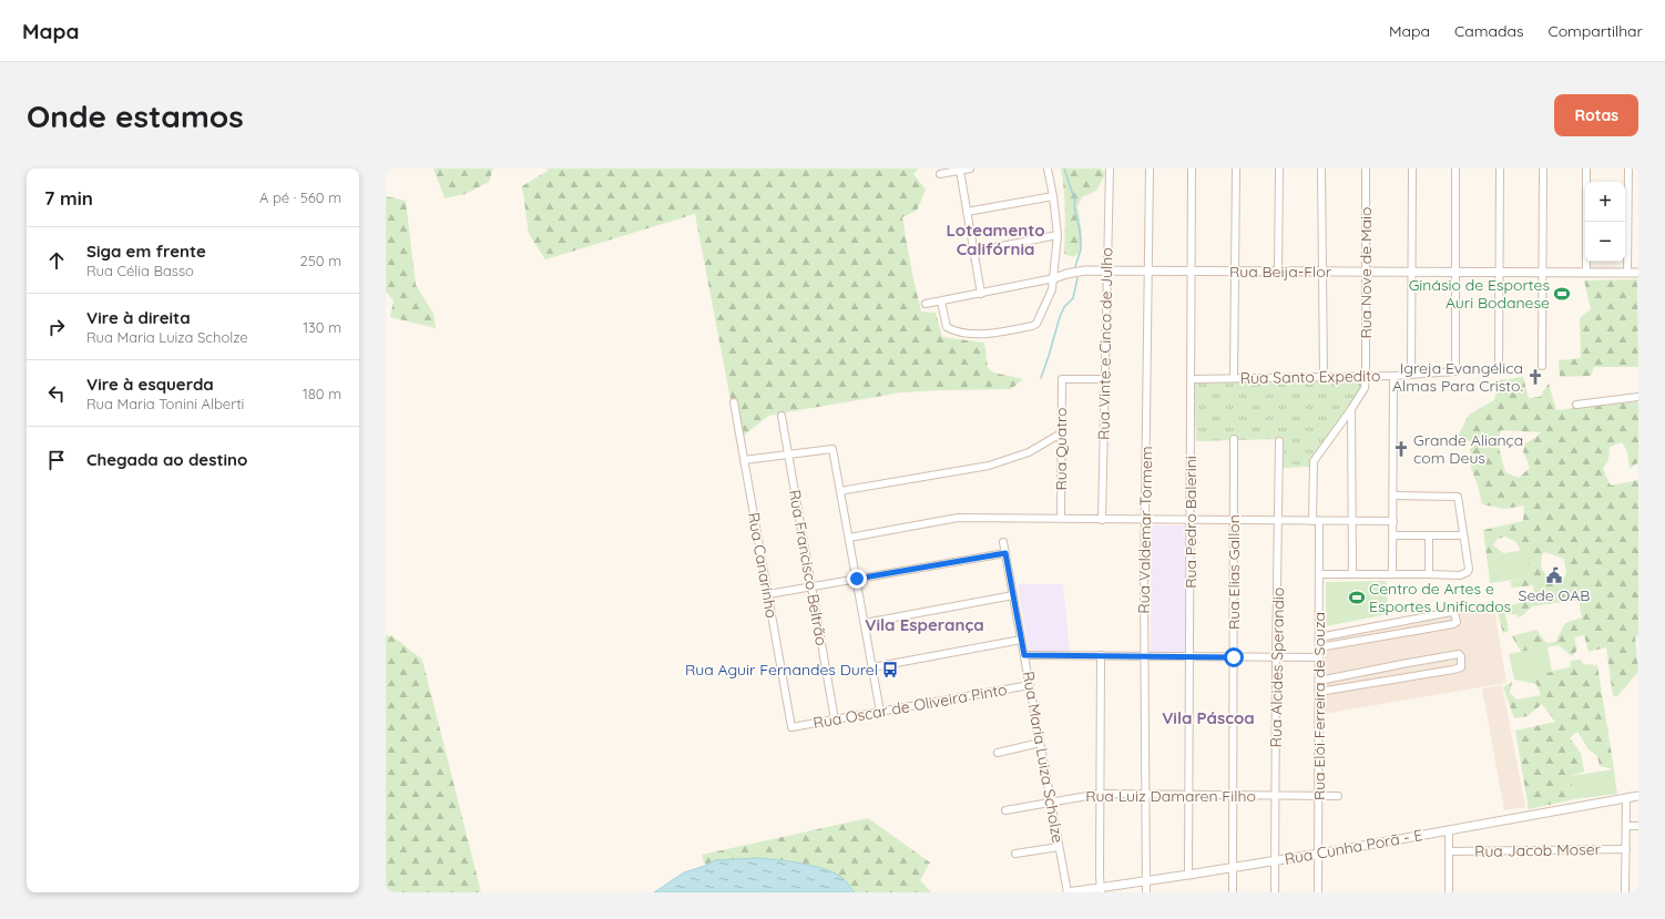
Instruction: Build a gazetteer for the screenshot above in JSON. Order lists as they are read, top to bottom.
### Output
{
  "streets": {
    "street": [
      "Rua Beija-Flor",
      "Rua Nove de Maio",
      "Rua Vinte e Cinco de Julho",
      "Rua Santo Expedito",
      "Rua Quatro",
      "Rua Pedro Balerini",
      "Rua Valdemar Tormem",
      "Rua Canarinho",
      "Rua Francisco Beltrão",
      "Rua Elias Gallon",
      "Rua Alcides Sperandio",
      "Rua Oscar de Oliveira Pinto",
      "Rua Elói Ferreira de Souza",
      "Rua Maria Luiza Scholze",
      "Rua Luiz Damaren Filho",
      "Rua Cunha Porã - E",
      "Rua Jacob Moser"
    ]
  },
  "crossings": [
    ["Rua Beija-Flor", "Rua Nove de Maio"],
    ["Rua Beija-Flor", "Rua Vinte e Cinco de Julho"],
    ["Rua Beija-Flor", "Rua Santo Expedito"],
    ["Rua Beija-Flor", "Rua Pedro Balerini"],
    ["Rua Beija-Flor", "Rua Valdemar Tormem"],
    ["Rua Nove de Maio", "Rua Santo Expedito"],
    ["Rua Nove de Maio", "Rua Elói Ferreira de Souza"],
    ["Rua Vinte e Cinco de Julho", "Rua Quatro"],
    ["Rua Santo Expedito", "Rua Pedro Balerini"],
    ["Rua Pedro Balerini", "Rua Luiz Damaren Filho"],
    ["Rua Pedro Balerini", "Rua Cunha Porã - E"],
    ["Rua Valdemar Tormem", "Rua Luiz Damaren Filho"],
    ["Rua Valdemar Tormem", "Rua Cunha Porã - E"],
    ["Rua Canarinho", "Rua Oscar de Oliveira Pinto"],
    ["Rua Francisco Beltrão", "Rua Oscar de Oliveira Pinto"],
    ["Rua Elias Gallon", "Rua Luiz Damaren Filho"],
    ["Rua Elias Gallon", "Rua Cunha Porã - E"],
    ["Rua Alcides Sperandio", "Rua Luiz Damaren Filho"],
    ["Rua Alcides Sperandio", "Rua Cunha Porã - E"],
    ["Rua Oscar de Oliveira Pinto", "Rua Maria Luiza Scholze"],
    ["Rua Elói Ferreira de Souza", "Rua Luiz Damaren Filho"],
    ["Rua Elói Ferreira de Souza", "Rua Cunha Porã - E"],
    ["Rua Maria Luiza Scholze", "Rua Luiz Damaren Filho"],
    ["Rua Maria Luiza Scholze", "Rua Cunha Porã - E"]
  ],
  "districts": ["Loteamento Califórnia", "Vila Esperança", "Vila Páscoa"],
  "places": {
    "sports": ["Ginásio de Esportes Auri Bodanese", "Centro de Artes e Esportes Unificados"],
    "church": ["Igreja Evangélica Almas Para Cristo.", "Grande Aliança com Deus"],
    "public building": ["Sede OAB"],
    "bus stop": ["Rua Aguir Fernandes Durel"]
  },
  "page": {
    "header": "Mapa",
    "nav": ["Mapa", "Camadas", "Compartilhar"],
    "buttons": "Rotas",
    "title": "Onde estamos",
    "heading": ["7 min", "A pé · 560 m"],
    "map_buttons": ["+", "−"],
    "list": [
      ["Siga em frente", "Rua Célia Basso", "250 m"],
      ["Vire à direita", "Rua Maria Luiza Scholze", "130 m"],
      ["Vire à esquerda", "Rua Maria Tonini Alberti", "180 m"],
      "Chegada ao destino"
    ]
  }
}
